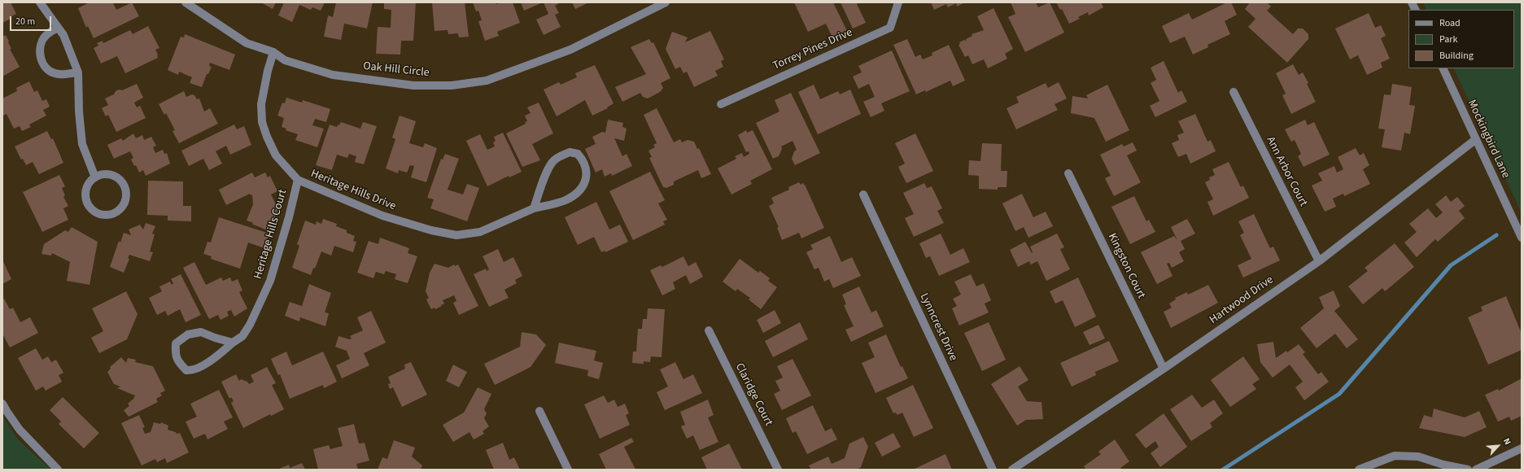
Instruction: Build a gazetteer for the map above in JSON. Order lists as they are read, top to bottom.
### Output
{
  "streets": {
    "street": [
      "Torrey Pines Drive",
      "Oak Hill Circle",
      "Mockingbird Lane",
      "Ann Arbor Court",
      "Heritage Hills Drive",
      "Heritage Hills Court",
      "Kingston Court",
      "Hartwood Drive",
      "Lynncrest Drive",
      "Claridge Court"
    ]
  },
  "crossings": [
    ["Oak Hill Circle", "Heritage Hills Drive"],
    ["Mockingbird Lane", "Hartwood Drive"],
    ["Ann Arbor Court", "Hartwood Drive"],
    ["Heritage Hills Drive", "Heritage Hills Court"],
    ["Kingston Court", "Hartwood Drive"]
  ],
  "legend": ["Road", "Park", "Building"],
  "scale_bar": "20 m",
  "north": "top right"
}
